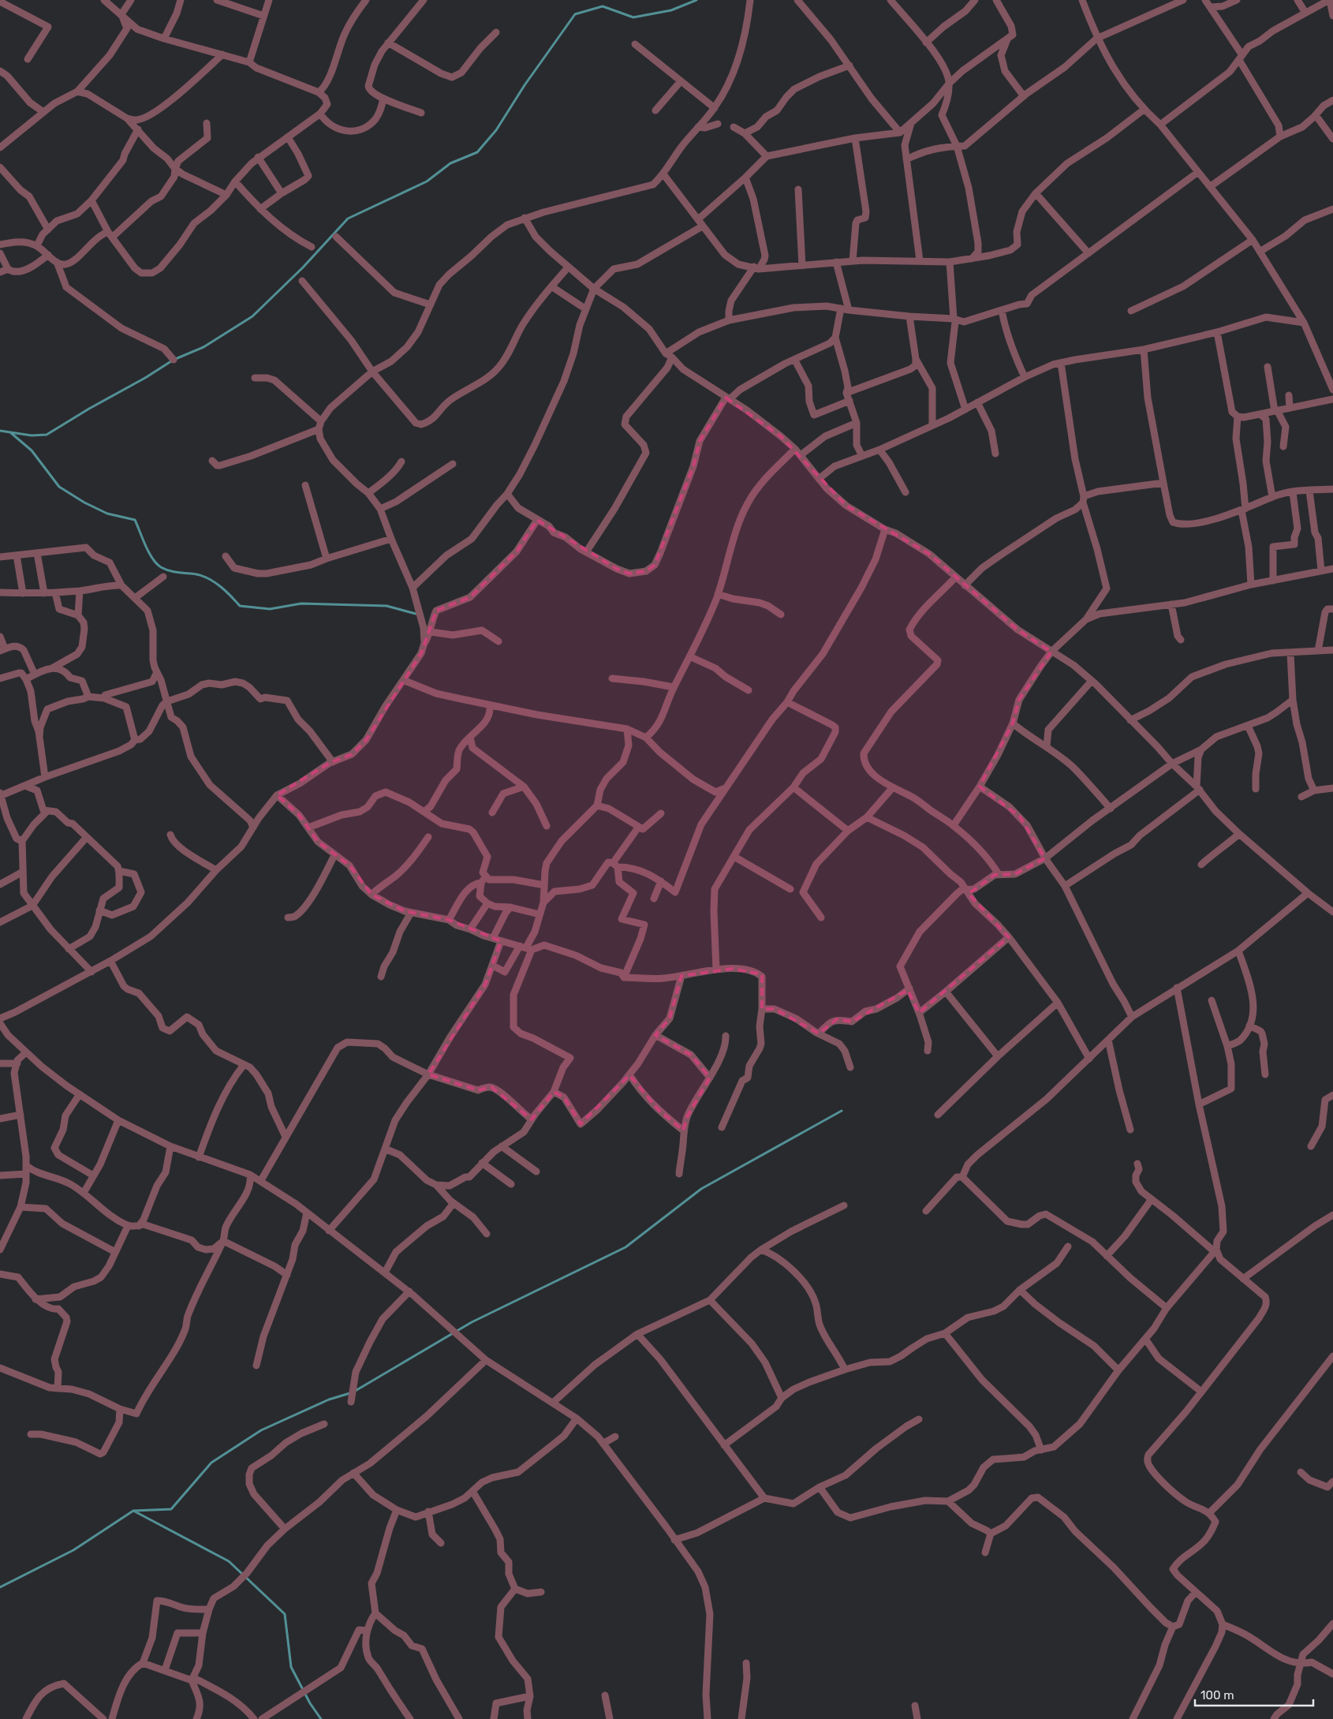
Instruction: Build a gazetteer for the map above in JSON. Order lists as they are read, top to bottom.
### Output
{
  "scale_bar": "100 m"
}
